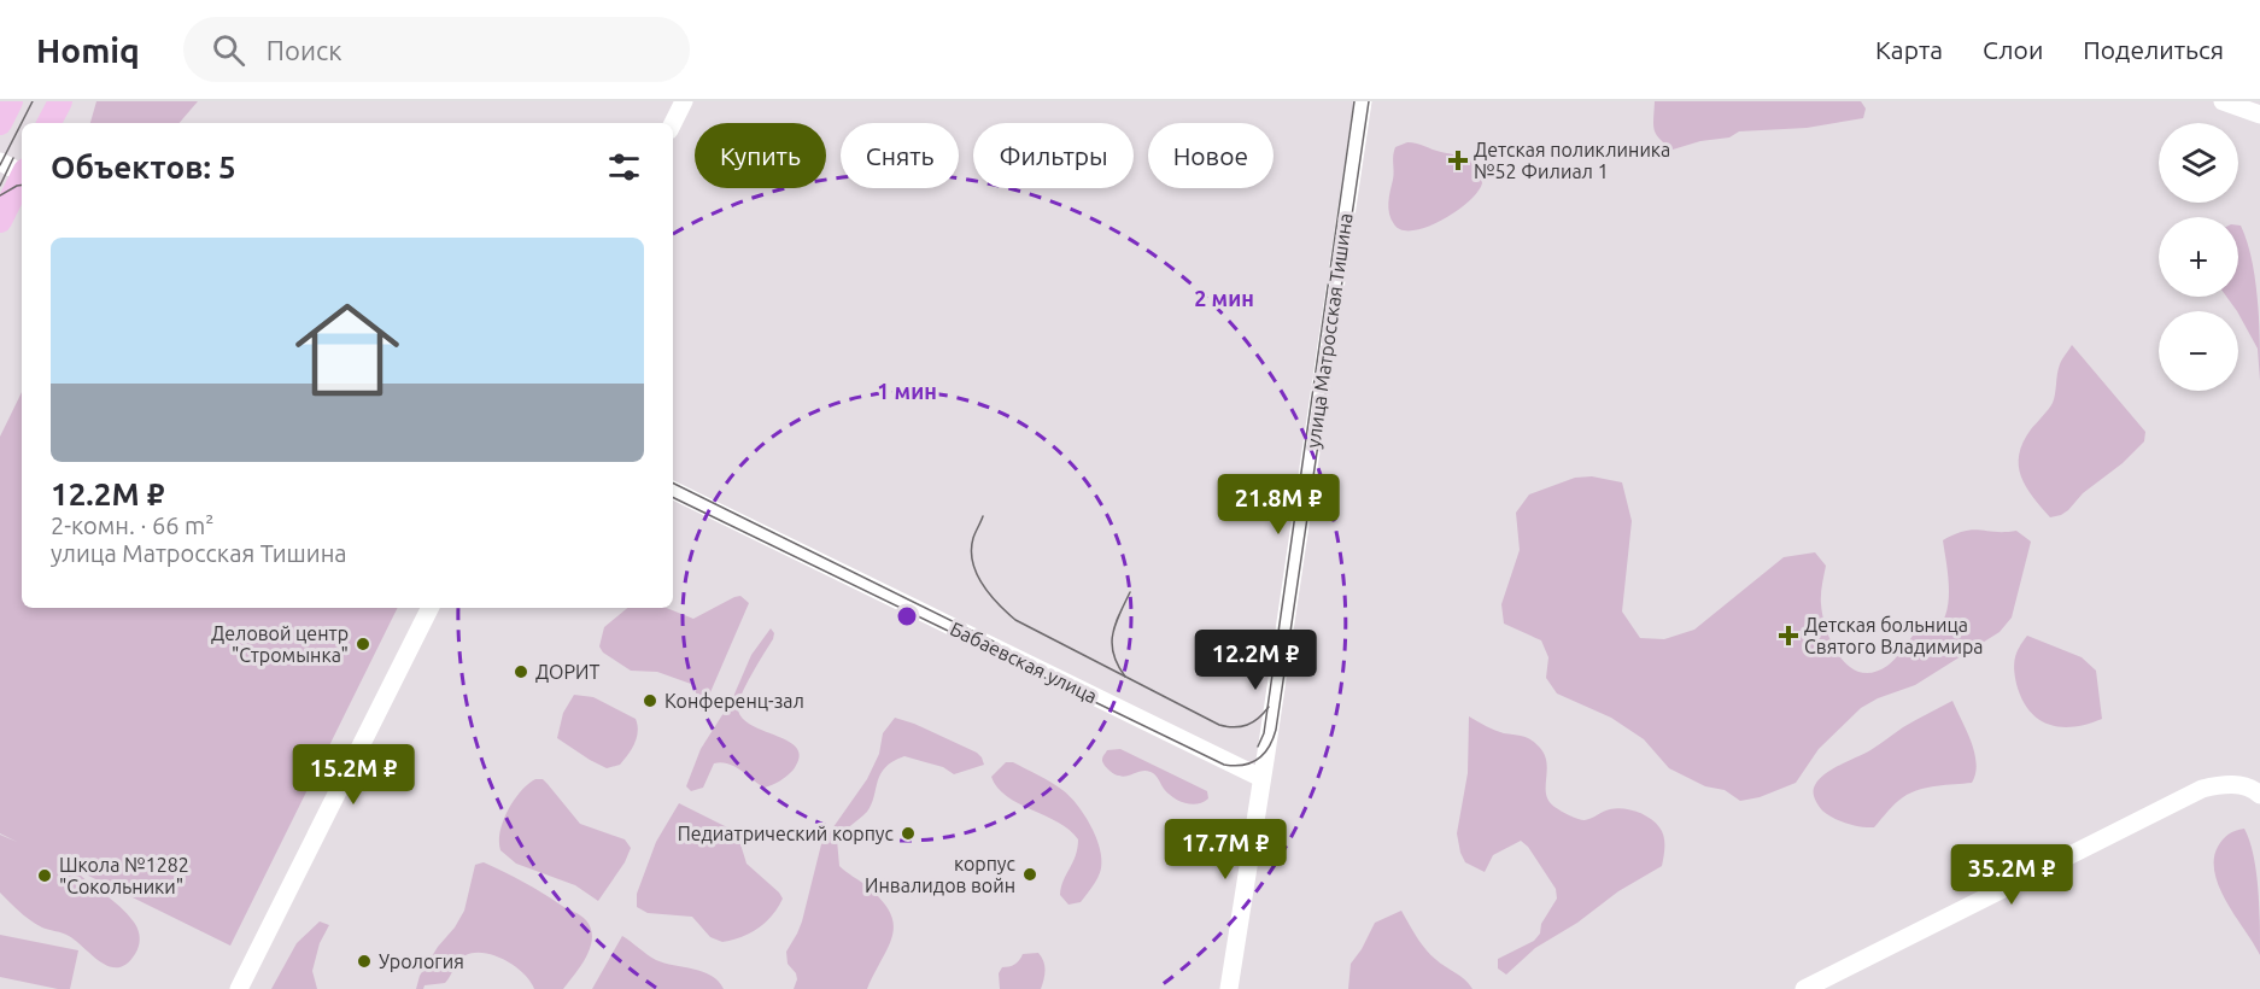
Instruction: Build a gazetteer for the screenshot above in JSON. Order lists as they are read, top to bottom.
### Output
{
  "streets": {
    "street": ["улица Матросская Тишина", "Бабаевская улица"]
  },
  "crossings": [
    ["улица Матросская Тишина", "Бабаевская улица"]
  ],
  "places": {
    "health": ["Детская поликлиника №52 Филиал 1", "Детская больница Святого Владимира"],
    "other": [
      "Деловой центр \"Стромынка\"",
      "ДОРИТ",
      "Конференц-зал",
      "Педиатрический корпус",
      "корпус Инвалидов войн",
      "Школа №1282 \"Сокольники\"",
      "Урология"
    ]
  },
  "page": {
    "header": "Homiq",
    "search": "Поиск",
    "nav": ["Карта", "Слои", "Поделиться"],
    "map_buttons": ["+", "−"],
    "chip": [
      "Купить",
      "Снять",
      "Фильтры",
      "Новое"
    ],
    "heading": "Объектов: 5",
    "list": [
      {
        "name": "12.2M ₽",
        "note": "2-комн. · 66 m² · улица Матросская Тишина"
      }
    ],
    "price": [
      "21.8M ₽",
      "12.2M ₽",
      "15.2M ₽",
      "17.7M ₽",
      "35.2M ₽"
    ]
  },
  "rings": ["2 мин", "1 мин"]
}
